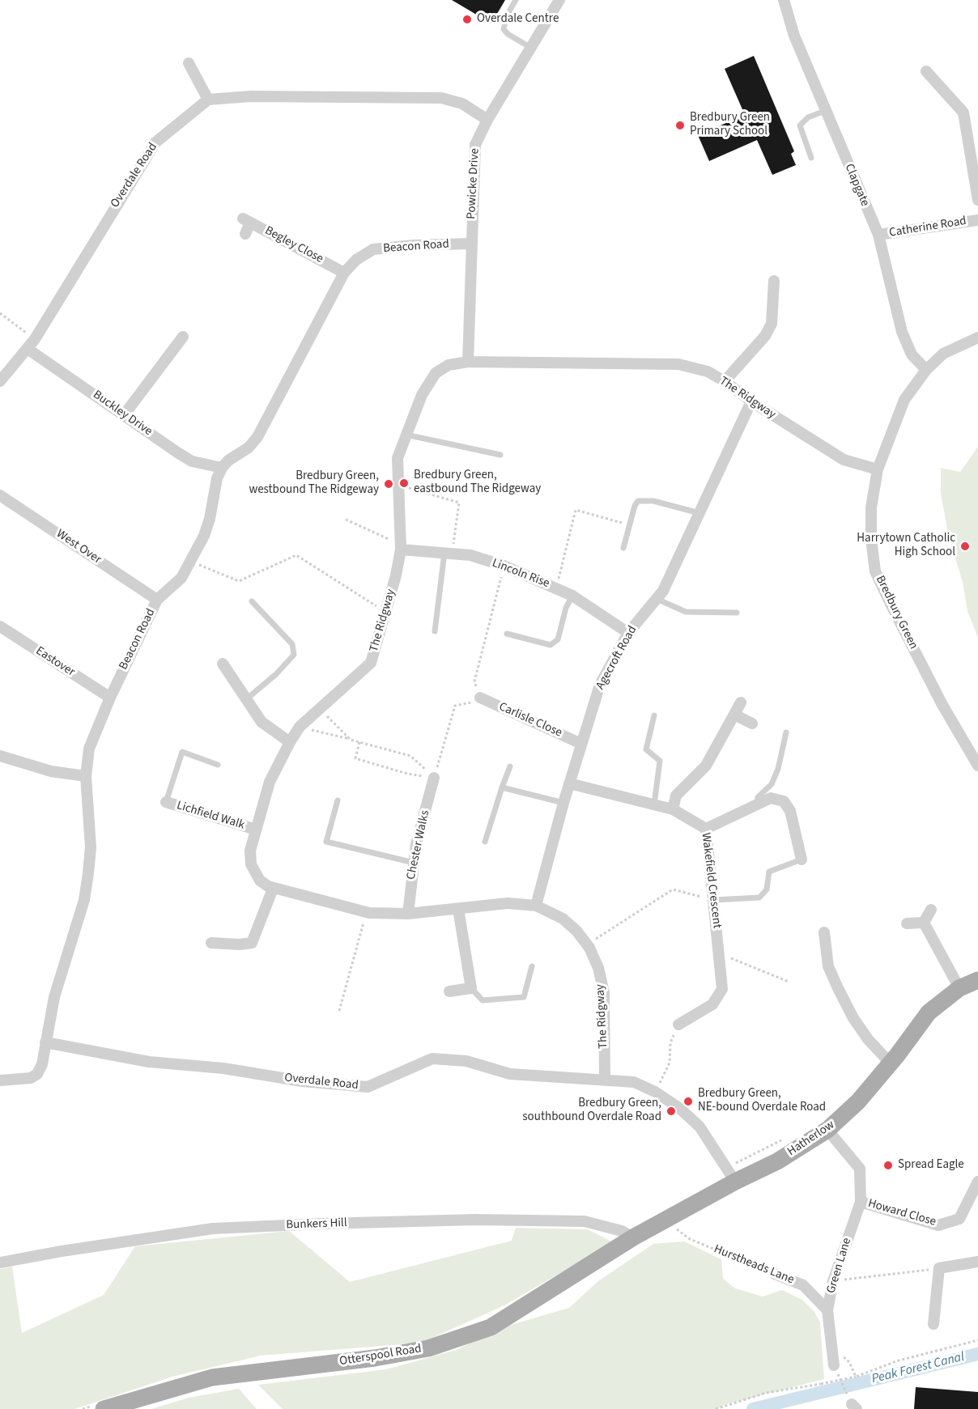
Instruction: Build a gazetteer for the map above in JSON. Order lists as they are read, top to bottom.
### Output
{
  "streets": {
    "main road": ["Hatherlow", "Otterspool Road"],
    "street": [
      "Overdale Road",
      "Powicke Drive",
      "Clapgate",
      "Catherine Road",
      "Begley Close",
      "Beacon Road",
      "The Ridgway",
      "Buckley Drive",
      "West Over",
      "Lincoln Rise",
      "Bredbury Green",
      "Agecroft Road",
      "Eastover",
      "Carlisle Close",
      "Lichfield Walk",
      "Chester Walks",
      "Wakefield Crescent",
      "Howard Close",
      "Bunkers Hill",
      "Hurstheads Lane",
      "Green Lane"
    ]
  },
  "crossings": [
    ["Overdale Road", "Beacon Road"],
    ["Overdale Road", "The Ridgway"],
    ["Overdale Road", "Buckley Drive"],
    ["Overdale Road", "Hatherlow"],
    ["Powicke Drive", "Beacon Road"],
    ["Powicke Drive", "The Ridgway"],
    ["Clapgate", "Catherine Road"],
    ["Clapgate", "Bredbury Green"],
    ["Begley Close", "Beacon Road"],
    ["Beacon Road", "Buckley Drive"],
    ["Beacon Road", "West Over"],
    ["Beacon Road", "Eastover"],
    ["The Ridgway", "Lincoln Rise"],
    ["The Ridgway", "Bredbury Green"],
    ["The Ridgway", "Agecroft Road"],
    ["The Ridgway", "Lichfield Walk"],
    ["The Ridgway", "Chester Walks"],
    ["Lincoln Rise", "Agecroft Road"],
    ["Agecroft Road", "Carlisle Close"],
    ["Agecroft Road", "Wakefield Crescent"],
    ["Hatherlow", "Bunkers Hill"],
    ["Hatherlow", "Green Lane"],
    ["Hatherlow", "Otterspool Road"],
    ["Howard Close", "Green Lane"],
    ["Bunkers Hill", "Otterspool Road"],
    ["Hurstheads Lane", "Green Lane"]
  ],
  "water": ["Peak Forest Canal"],
  "places": [
    "Overdale Centre",
    "Bredbury Green Primary School",
    "Bredbury Green, eastbound The Ridgeway",
    "Bredbury Green, westbound The Ridgeway",
    "Harrytown Catholic High School",
    "Bredbury Green, NE-bound Overdale Road",
    "Bredbury Green, southbound Overdale Road",
    "Spread Eagle"
  ]
}
